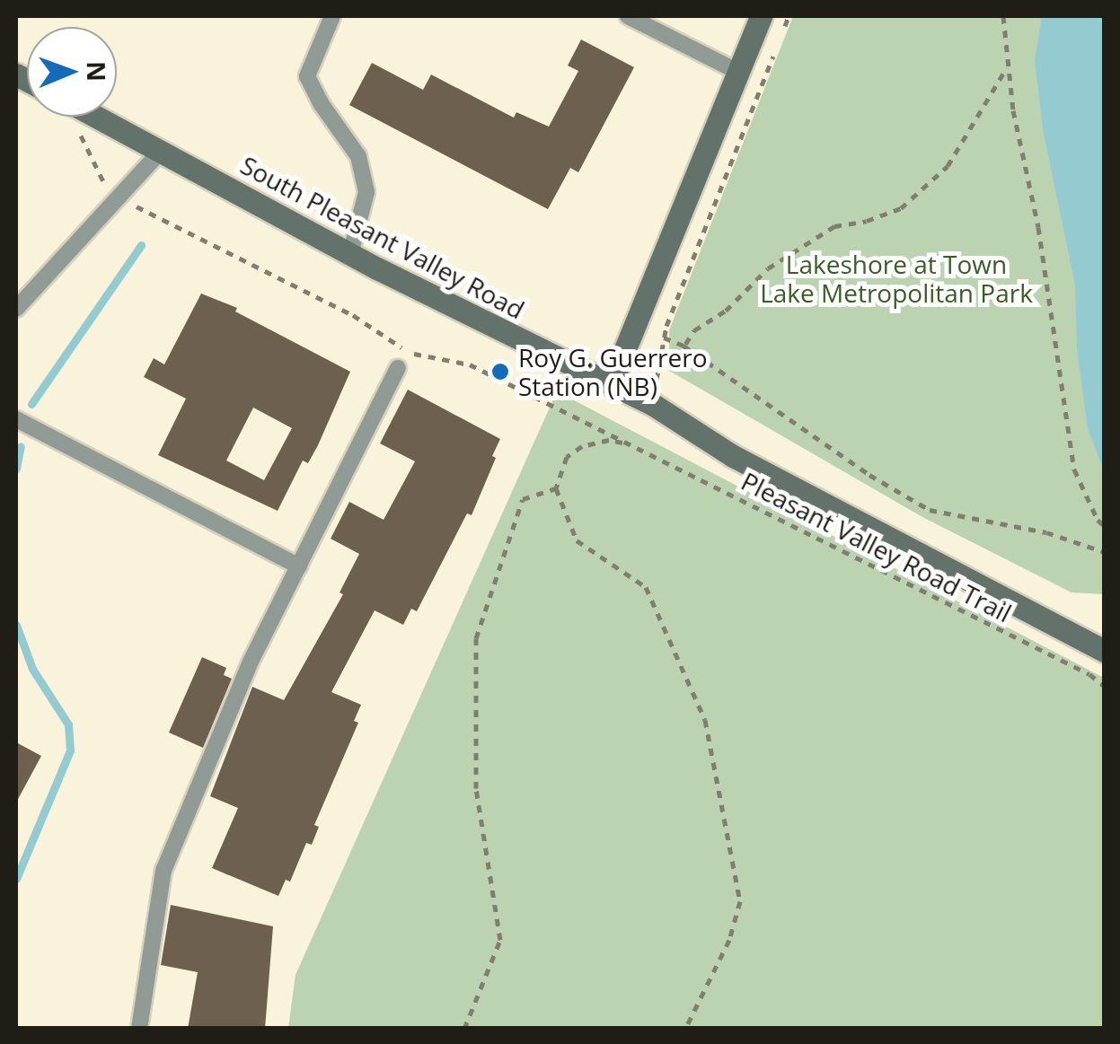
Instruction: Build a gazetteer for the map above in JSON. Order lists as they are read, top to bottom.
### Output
{
  "streets": {
    "main road": ["South Pleasant Valley Road"],
    "path": ["Pleasant Valley Road Trail"]
  },
  "parks": ["Lakeshore at Town Lake Metropolitan Park"],
  "places": ["Roy G. Guerrero Station (NB)"],
  "north": "right"
}
